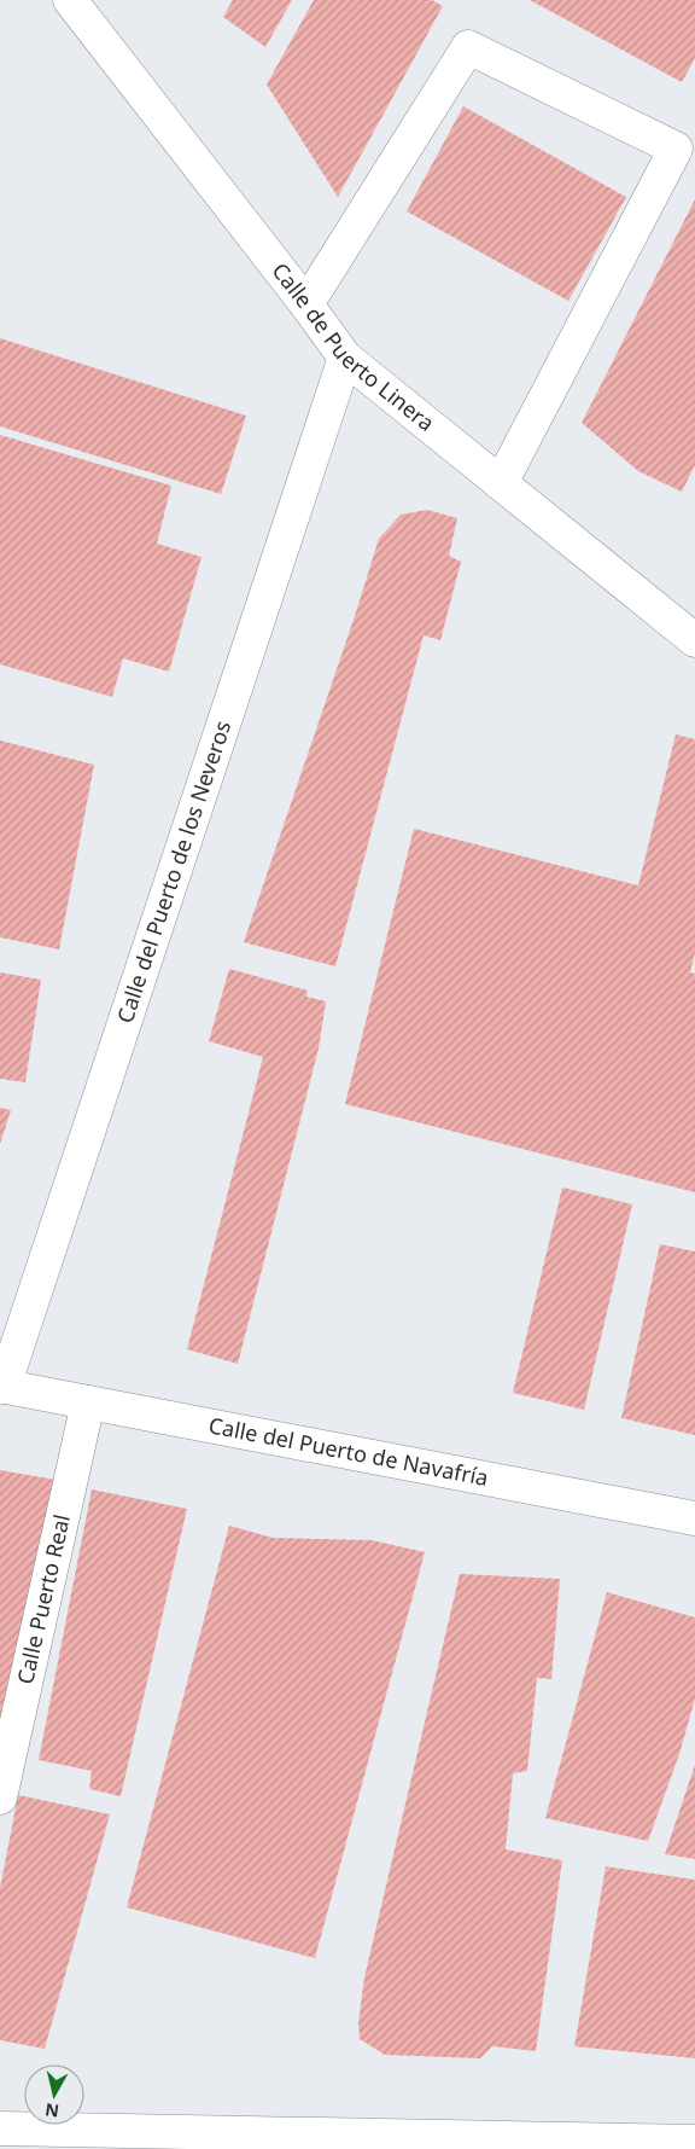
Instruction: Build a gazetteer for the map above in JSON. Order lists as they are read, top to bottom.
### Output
{
  "streets": {
    "street": [
      "Calle de Puerto Linera",
      "Calle del Puerto de los Neveros",
      "Calle del Puerto de Navafría",
      "Calle Puerto Real"
    ]
  },
  "crossings": [
    ["Calle de Puerto Linera", "Calle del Puerto de los Neveros"],
    ["Calle del Puerto de los Neveros", "Calle del Puerto de Navafría"],
    ["Calle del Puerto de Navafría", "Calle Puerto Real"]
  ],
  "north": "bottom"
}
